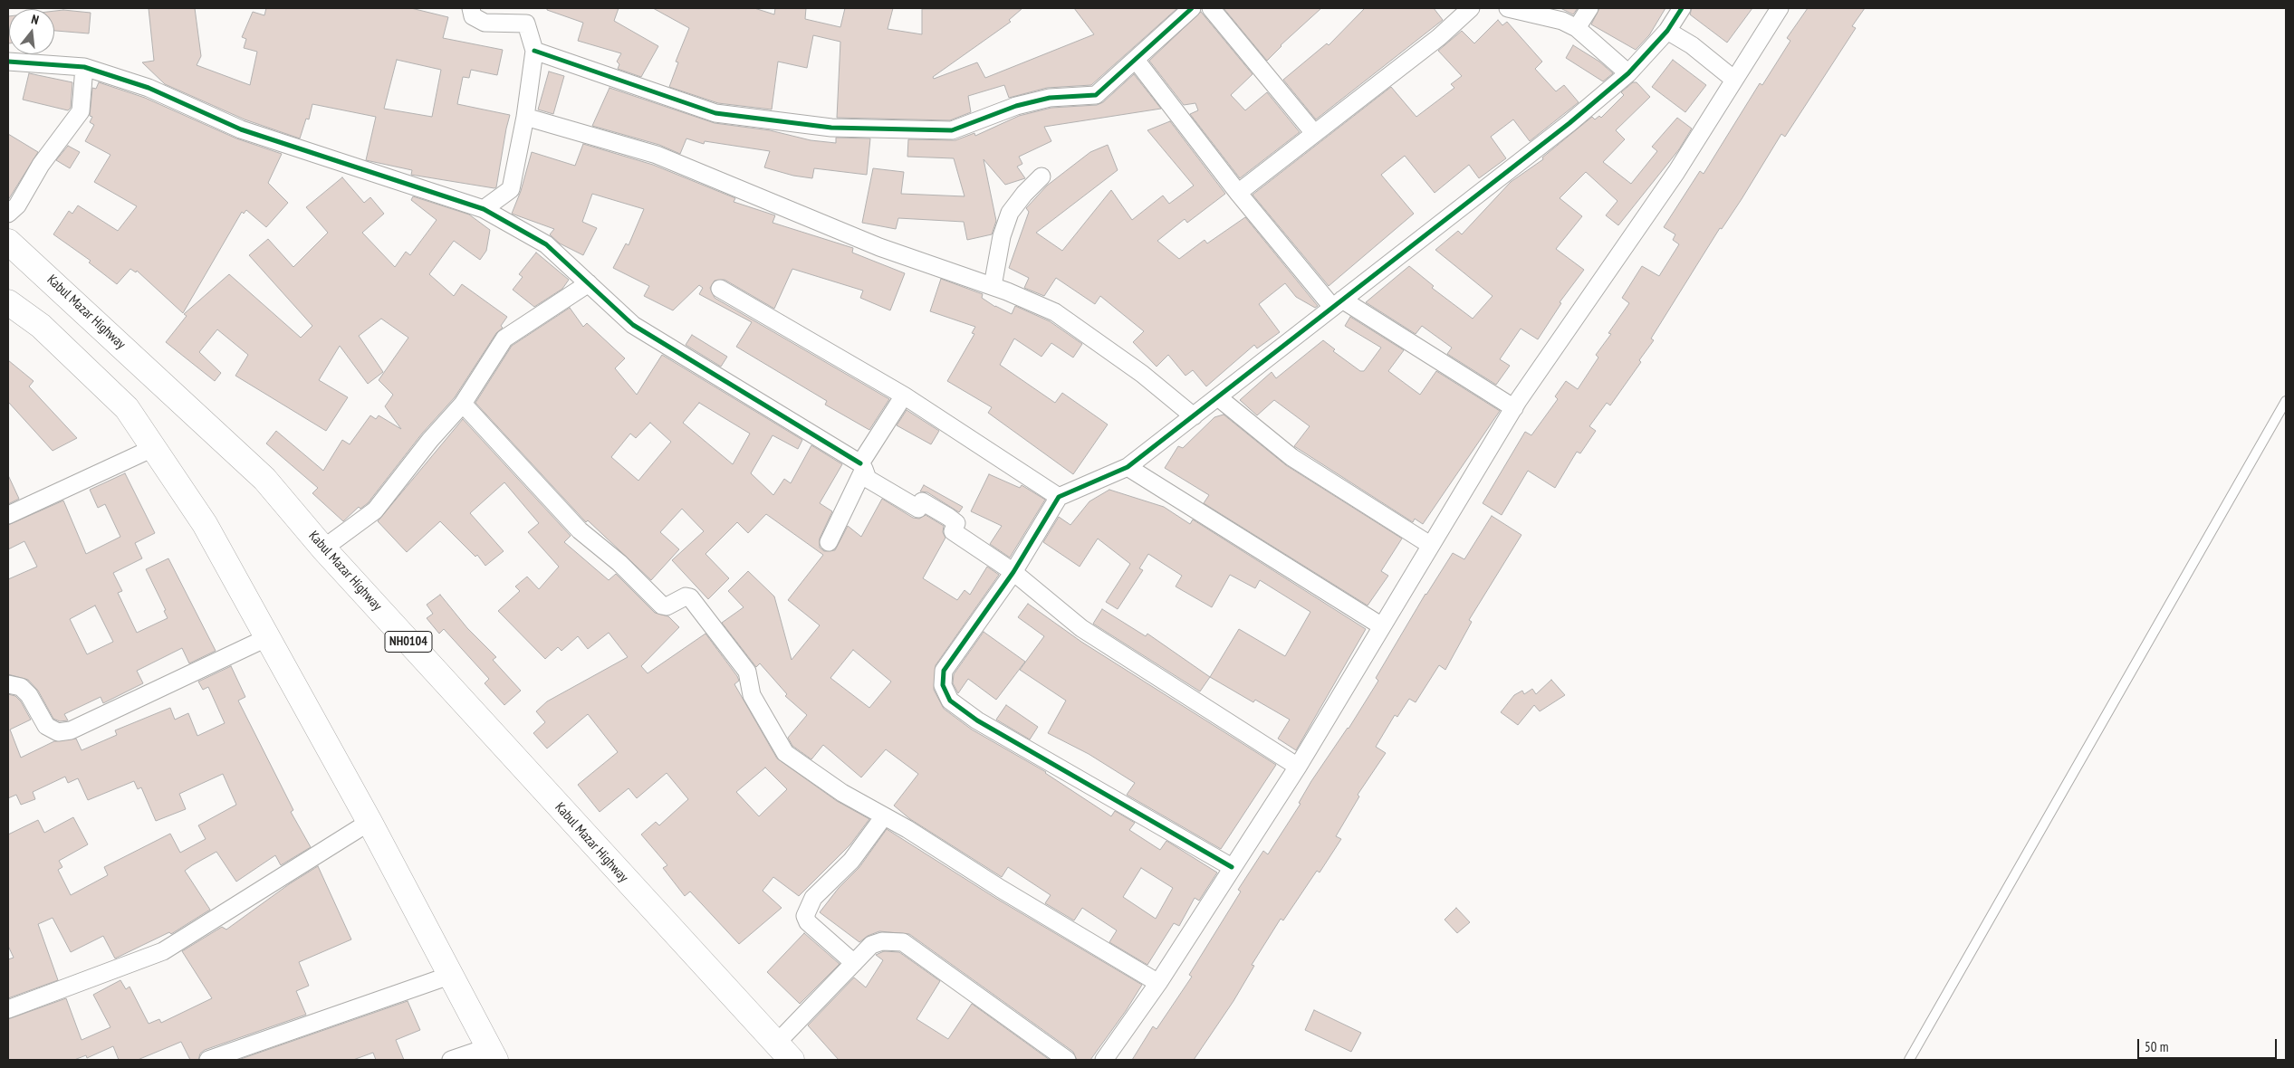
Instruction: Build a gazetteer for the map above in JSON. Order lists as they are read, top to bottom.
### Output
{
  "streets": {
    "highway": ["Kabul Mazar Highway", "NH0104"]
  },
  "scale_bar": "50 m",
  "north": "top"
}
